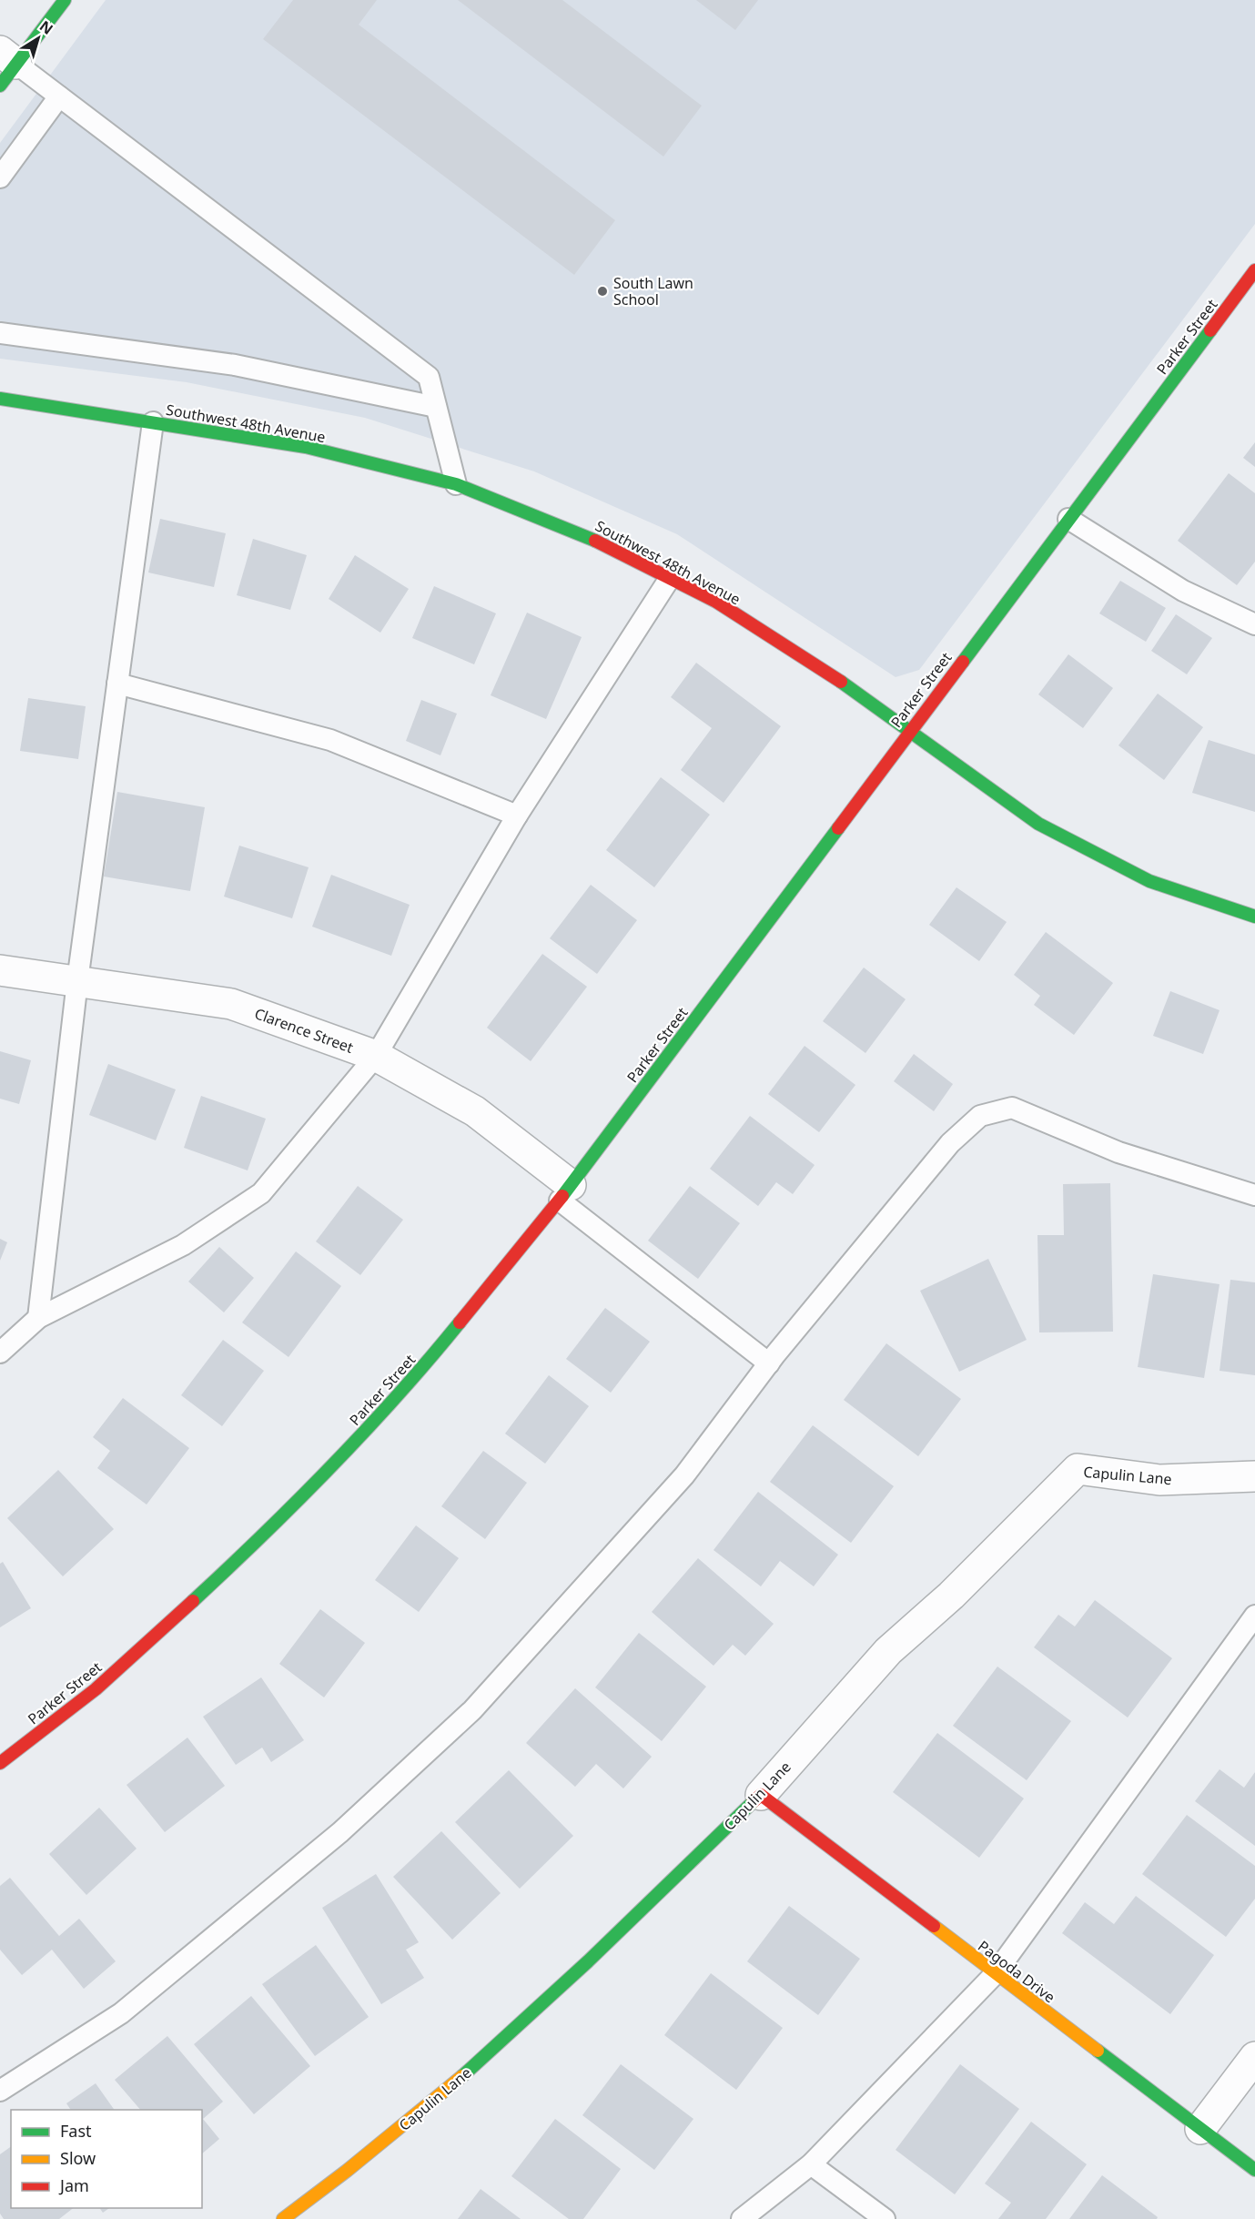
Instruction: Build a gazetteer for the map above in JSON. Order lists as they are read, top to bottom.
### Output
{
  "streets": {
    "street": [
      "Parker Street",
      "Southwest 48th Avenue",
      "Clarence Street",
      "Capulin Lane",
      "Pagoda Drive"
    ]
  },
  "crossings": [
    ["Parker Street", "Southwest 48th Avenue"],
    ["Parker Street", "Clarence Street"],
    ["Capulin Lane", "Pagoda Drive"]
  ],
  "places": ["South Lawn School"],
  "legend": ["Fast", "Slow", "Jam"],
  "north": "top right"
}
